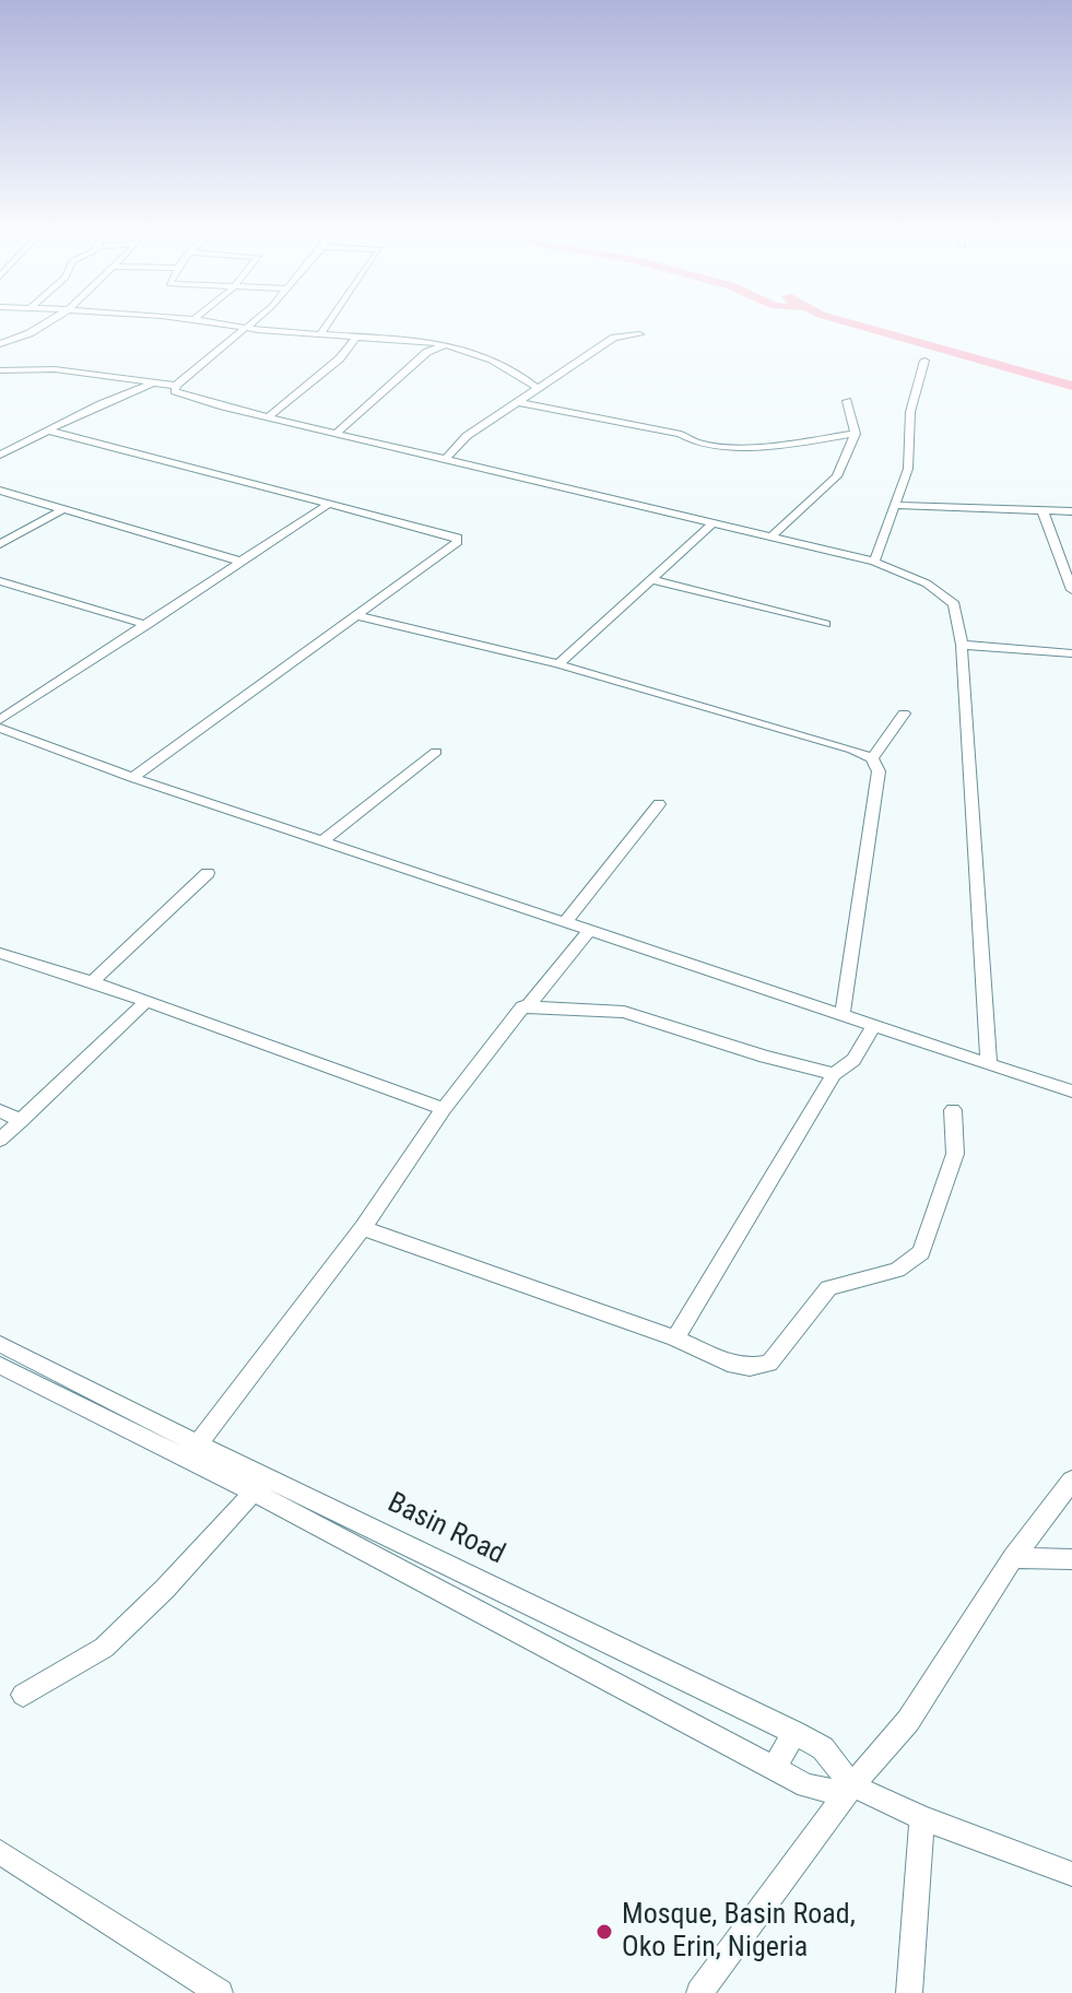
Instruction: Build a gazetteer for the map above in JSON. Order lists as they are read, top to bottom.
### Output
{
  "streets": {
    "street": ["Basin Road"]
  },
  "places": ["Mosque, Basin Road, Oko Erin, Nigeria"]
}
